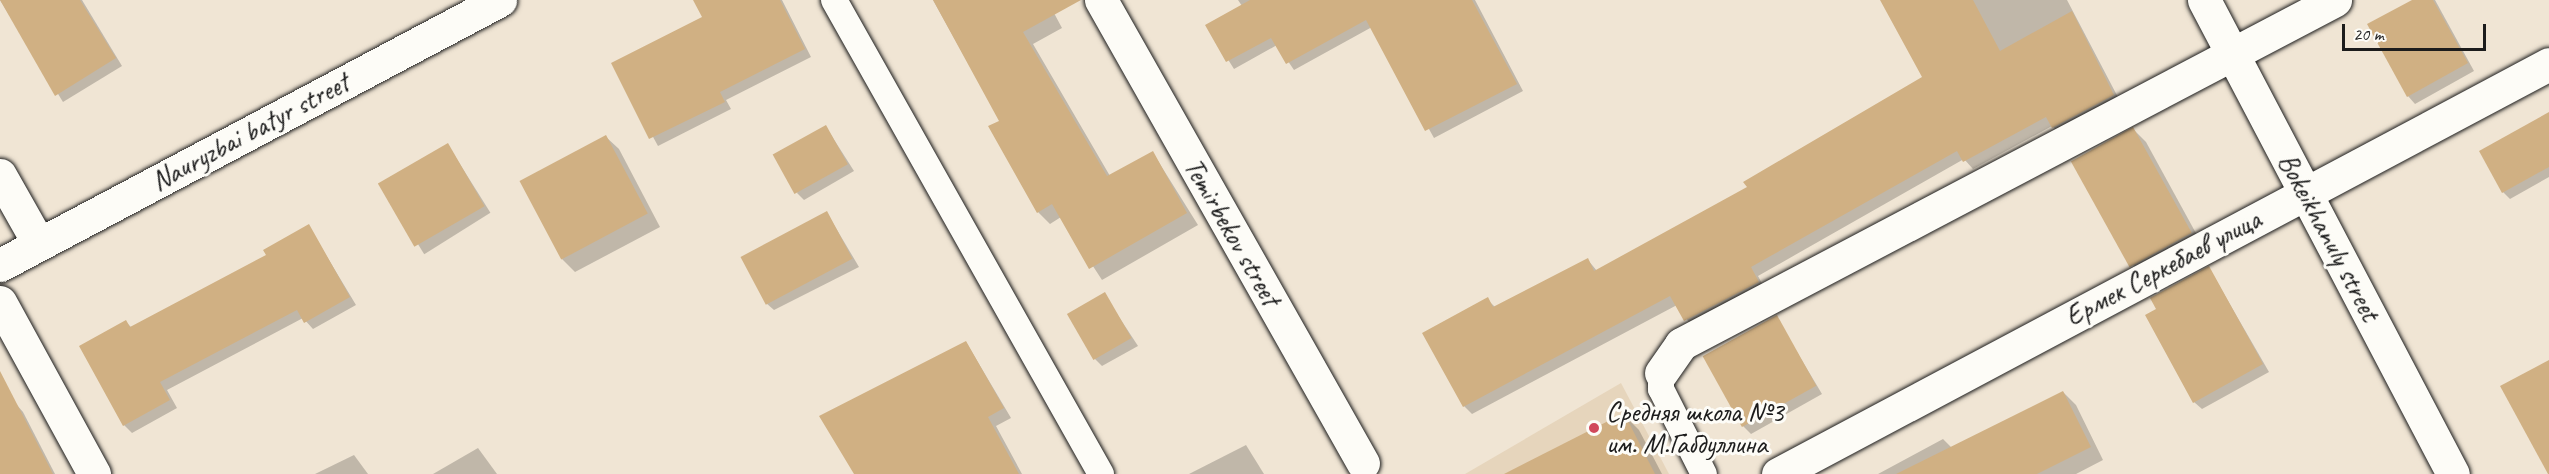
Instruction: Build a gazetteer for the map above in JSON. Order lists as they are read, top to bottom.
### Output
{
  "streets": {
    "street": [
      "Nauryzbai batyr street",
      "Temirbekov street",
      "Bokeikhanuly street",
      "Ермек Серкебаев улица"
    ]
  },
  "crossings": [
    ["Bokeikhanuly street", "Ермек Серкебаев улица"]
  ],
  "places": ["Средняя школа №3 им. М.Габдуллина"],
  "scale_bar": "20 m"
}
